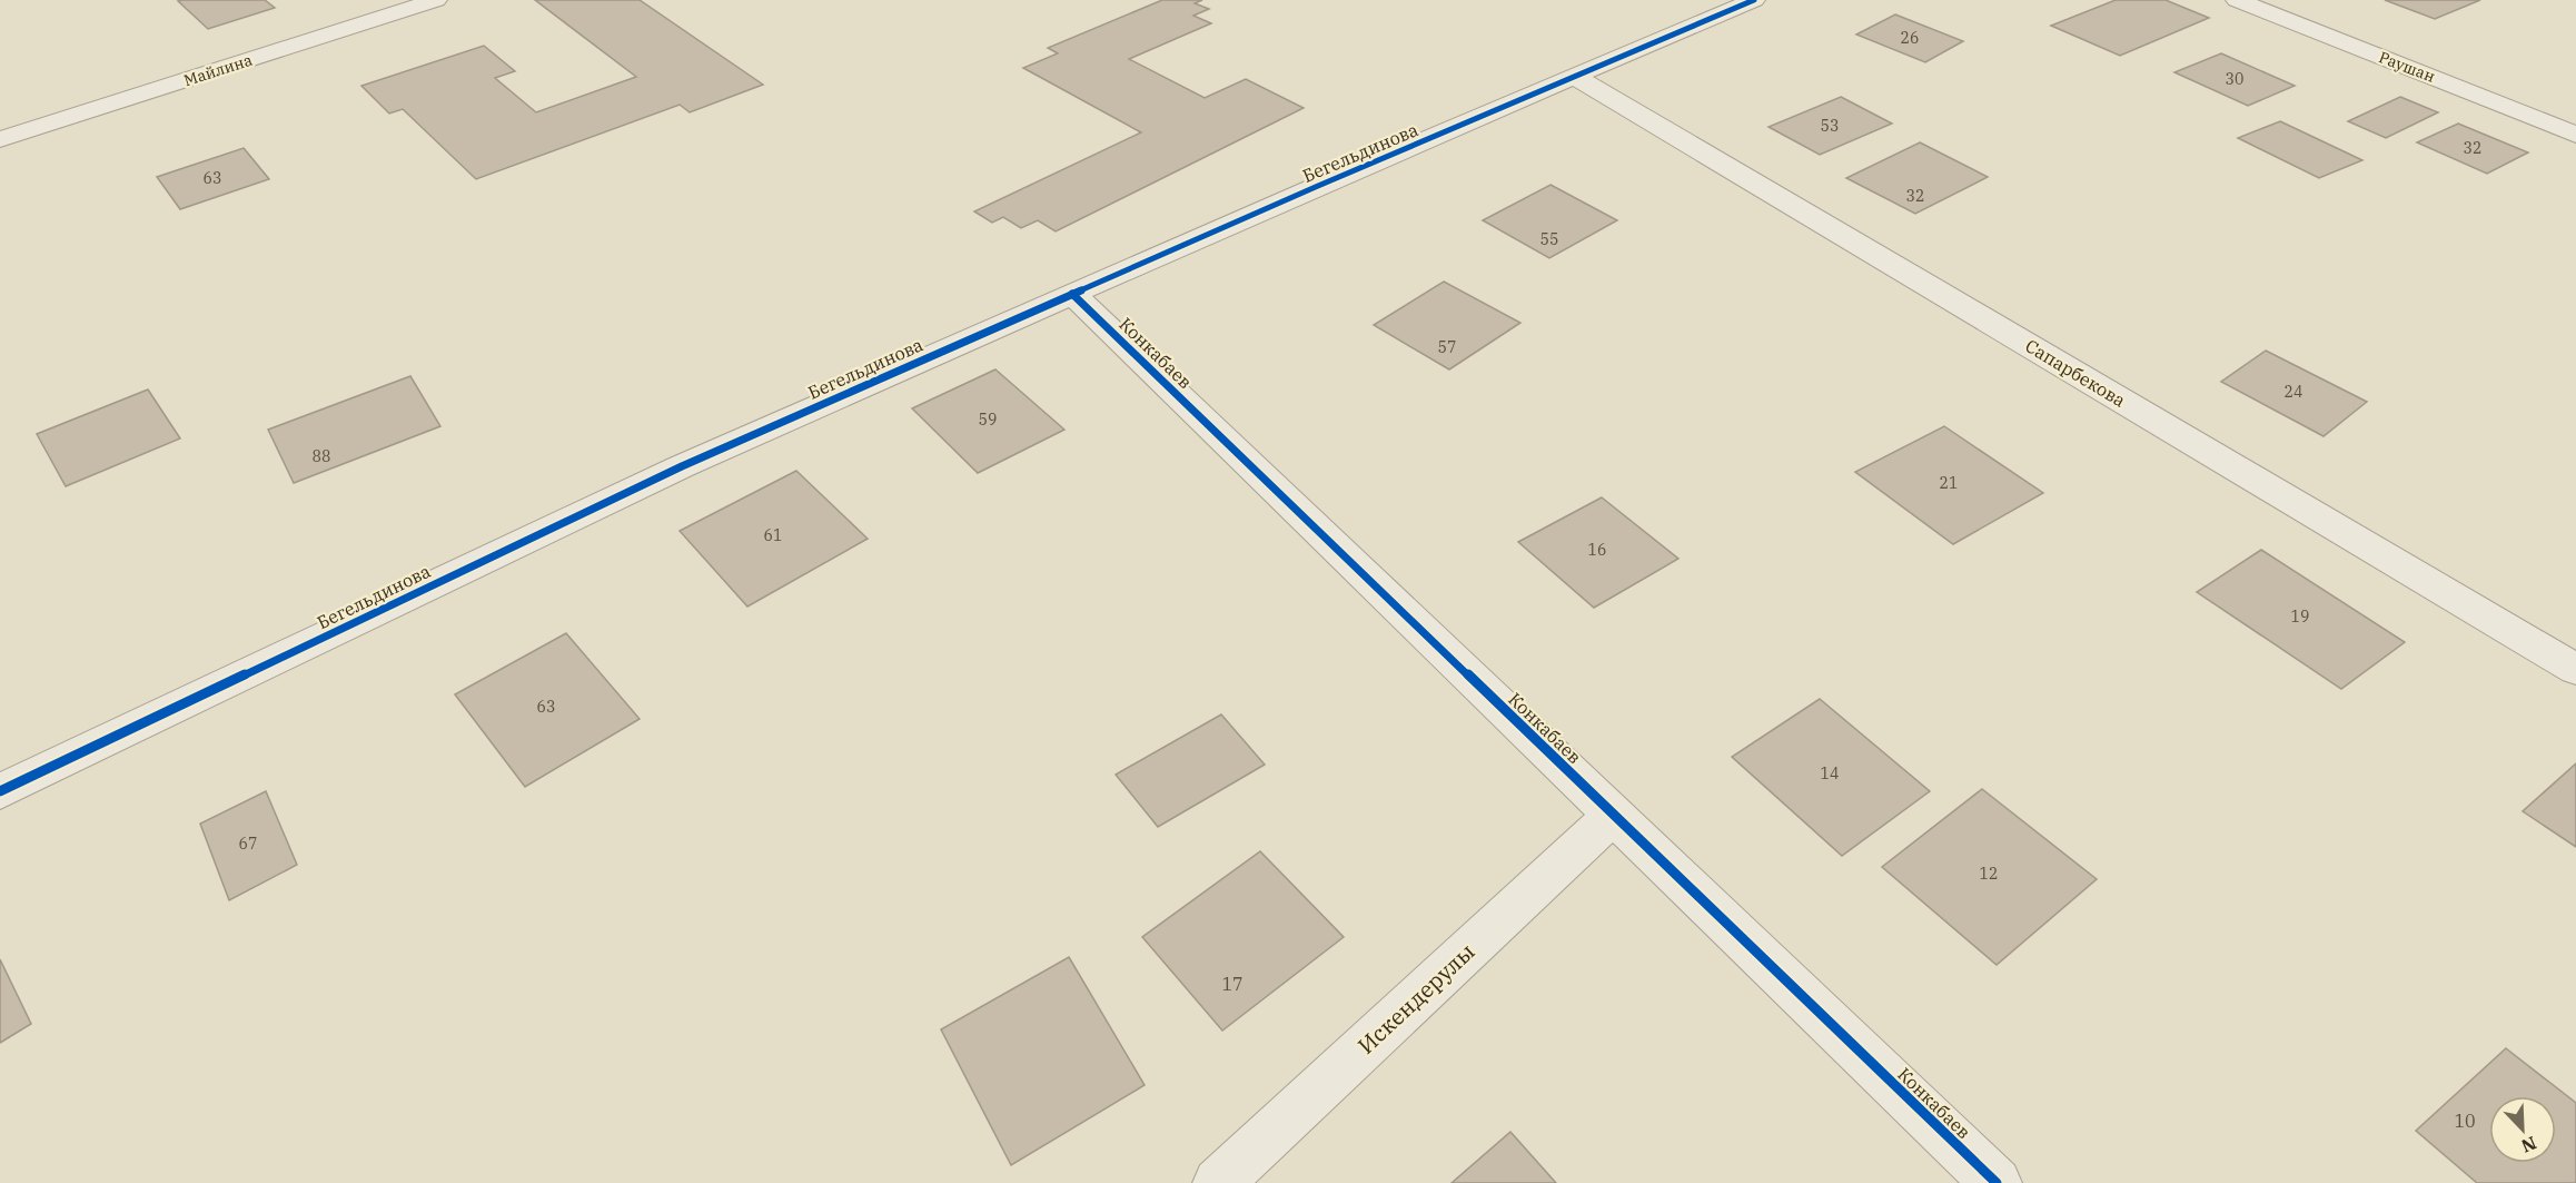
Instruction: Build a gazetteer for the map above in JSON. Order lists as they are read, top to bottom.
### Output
{
  "streets": {
    "street": [
      "Раушан",
      "Майлина",
      "Бегельдинова",
      "Конкабаев",
      "Сапарбекова",
      "Искендерулы"
    ]
  },
  "crossings": [
    ["Бегельдинова", "Конкабаев"],
    ["Бегельдинова", "Сапарбекова"],
    ["Конкабаев", "Искендерулы"]
  ],
  "house_numbers": [
    "26",
    "30",
    "53",
    "32",
    "63",
    "32",
    "55",
    "57",
    "24",
    "59",
    "88",
    "21",
    "61",
    "16",
    "19",
    "63",
    "14",
    "67",
    "12",
    "17",
    "10"
  ],
  "north": "bottom right"
}
